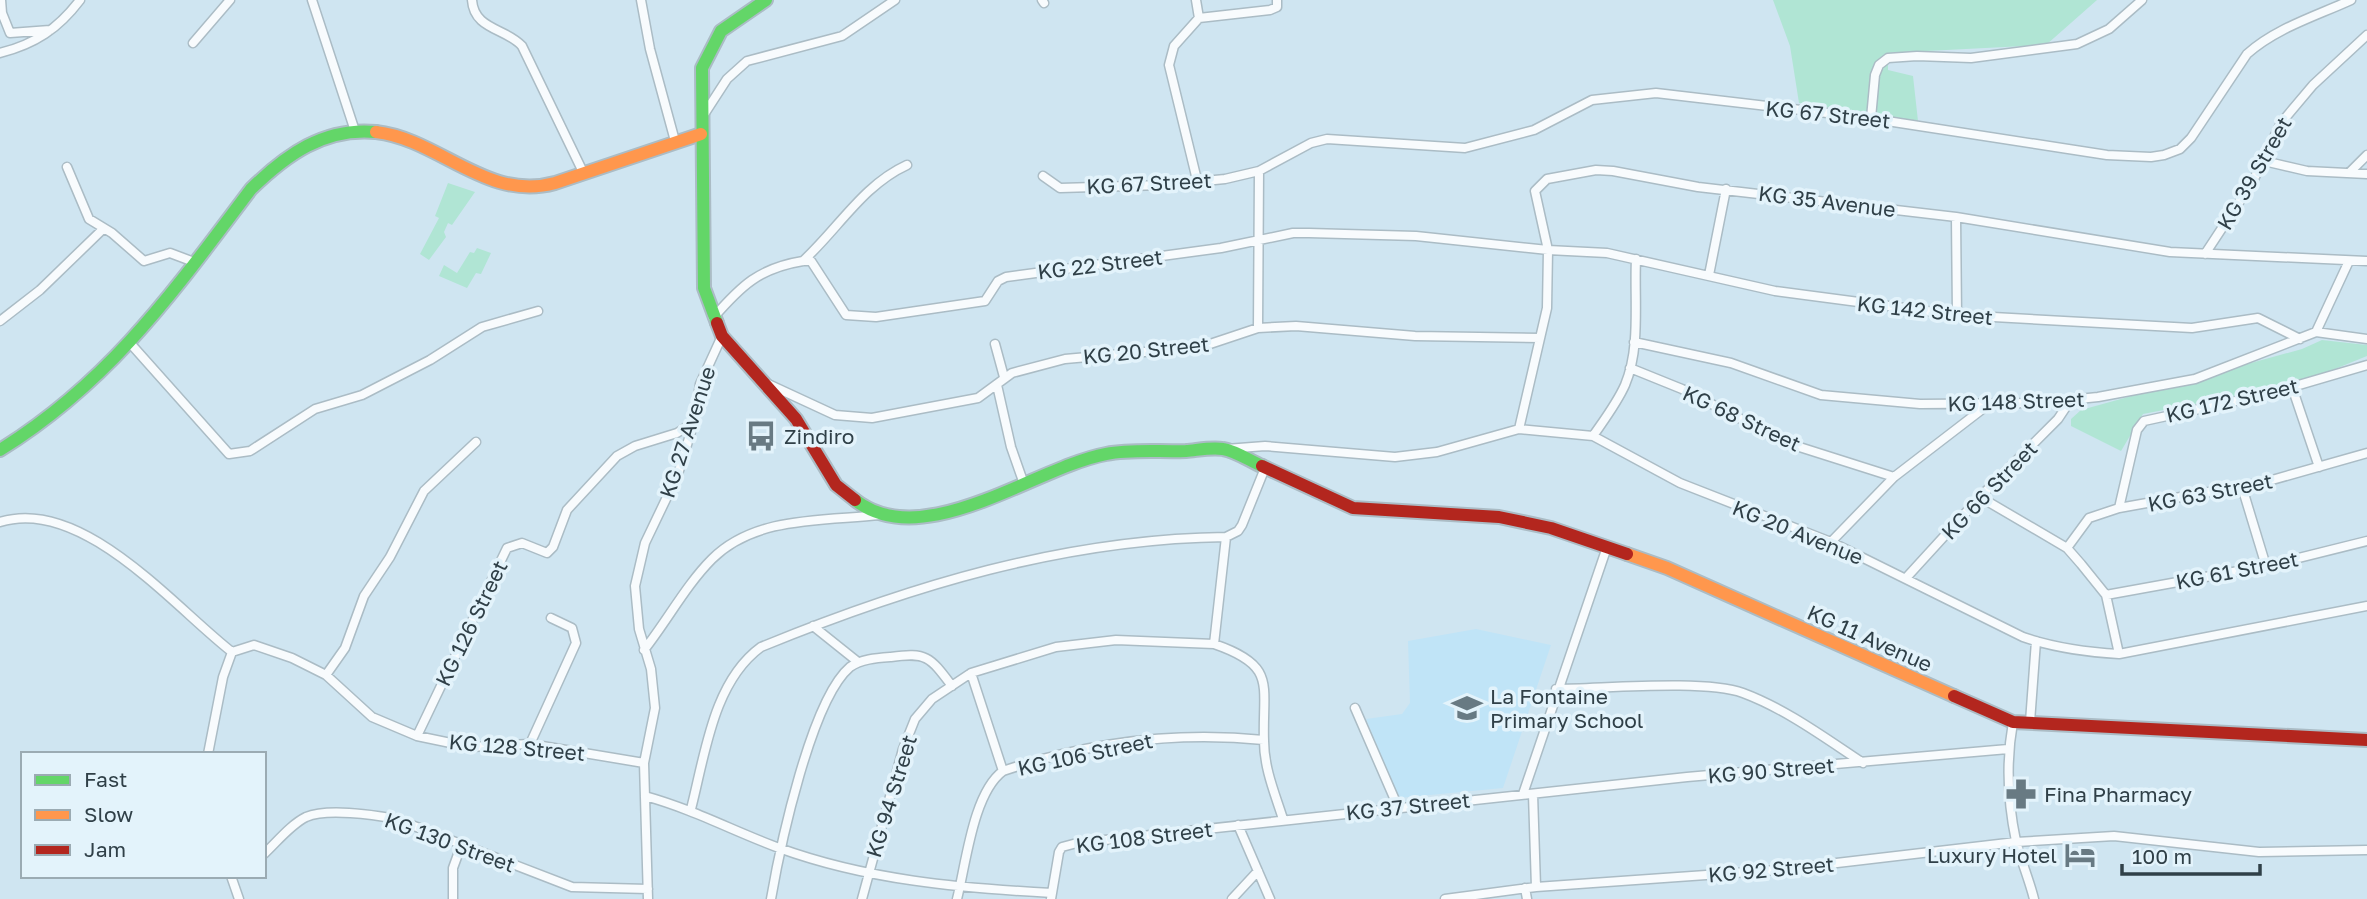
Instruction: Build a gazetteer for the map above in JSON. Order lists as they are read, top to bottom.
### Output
{
  "streets": {
    "main road": ["KG 11 Avenue"],
    "street": [
      "KG 67 Street",
      "KG 39 Street",
      "KG 35 Avenue",
      "KG 22 Street",
      "KG 142 Street",
      "KG 20 Street",
      "KG 172 Street",
      "KG 148 Street",
      "KG 68 Street",
      "KG 27 Avenue",
      "KG 66 Street",
      "KG 63 Street",
      "KG 20 Avenue",
      "KG 61 Street",
      "KG 126 Street",
      "KG 128 Street",
      "KG 106 Street",
      "KG 90 Street",
      "KG 94 Street",
      "KG 37 Street",
      "KG 108 Street",
      "KG 130 Street",
      "KG 92 Street"
    ]
  },
  "crossings": [
    ["KG 39 Street", "KG 35 Avenue"],
    ["KG 35 Avenue", "KG 22 Street"],
    ["KG 35 Avenue", "KG 142 Street"],
    ["KG 35 Avenue", "KG 20 Street"],
    ["KG 35 Avenue", "KG 20 Avenue"],
    ["KG 22 Street", "KG 142 Street"],
    ["KG 142 Street", "KG 148 Street"],
    ["KG 172 Street", "KG 63 Street"],
    ["KG 148 Street", "KG 66 Street"],
    ["KG 27 Avenue", "KG 126 Street"],
    ["KG 27 Avenue", "KG 128 Street"],
    ["KG 27 Avenue", "KG 130 Street"],
    ["KG 66 Street", "KG 20 Avenue"],
    ["KG 20 Avenue", "KG 11 Avenue"],
    ["KG 126 Street", "KG 128 Street"],
    ["KG 106 Street", "KG 94 Street"],
    ["KG 90 Street", "KG 37 Street"],
    ["KG 94 Street", "KG 37 Street"],
    ["KG 37 Street", "KG 108 Street"]
  ],
  "places": {
    "bus stop": ["Zindiro"],
    "school or university": ["La Fontaine Primary School"],
    "pharmacy": ["Fina Pharmacy"],
    "hotel": ["Luxury Hotel"]
  },
  "legend": ["Fast", "Slow", "Jam"],
  "scale_bar": "100 m"
}
